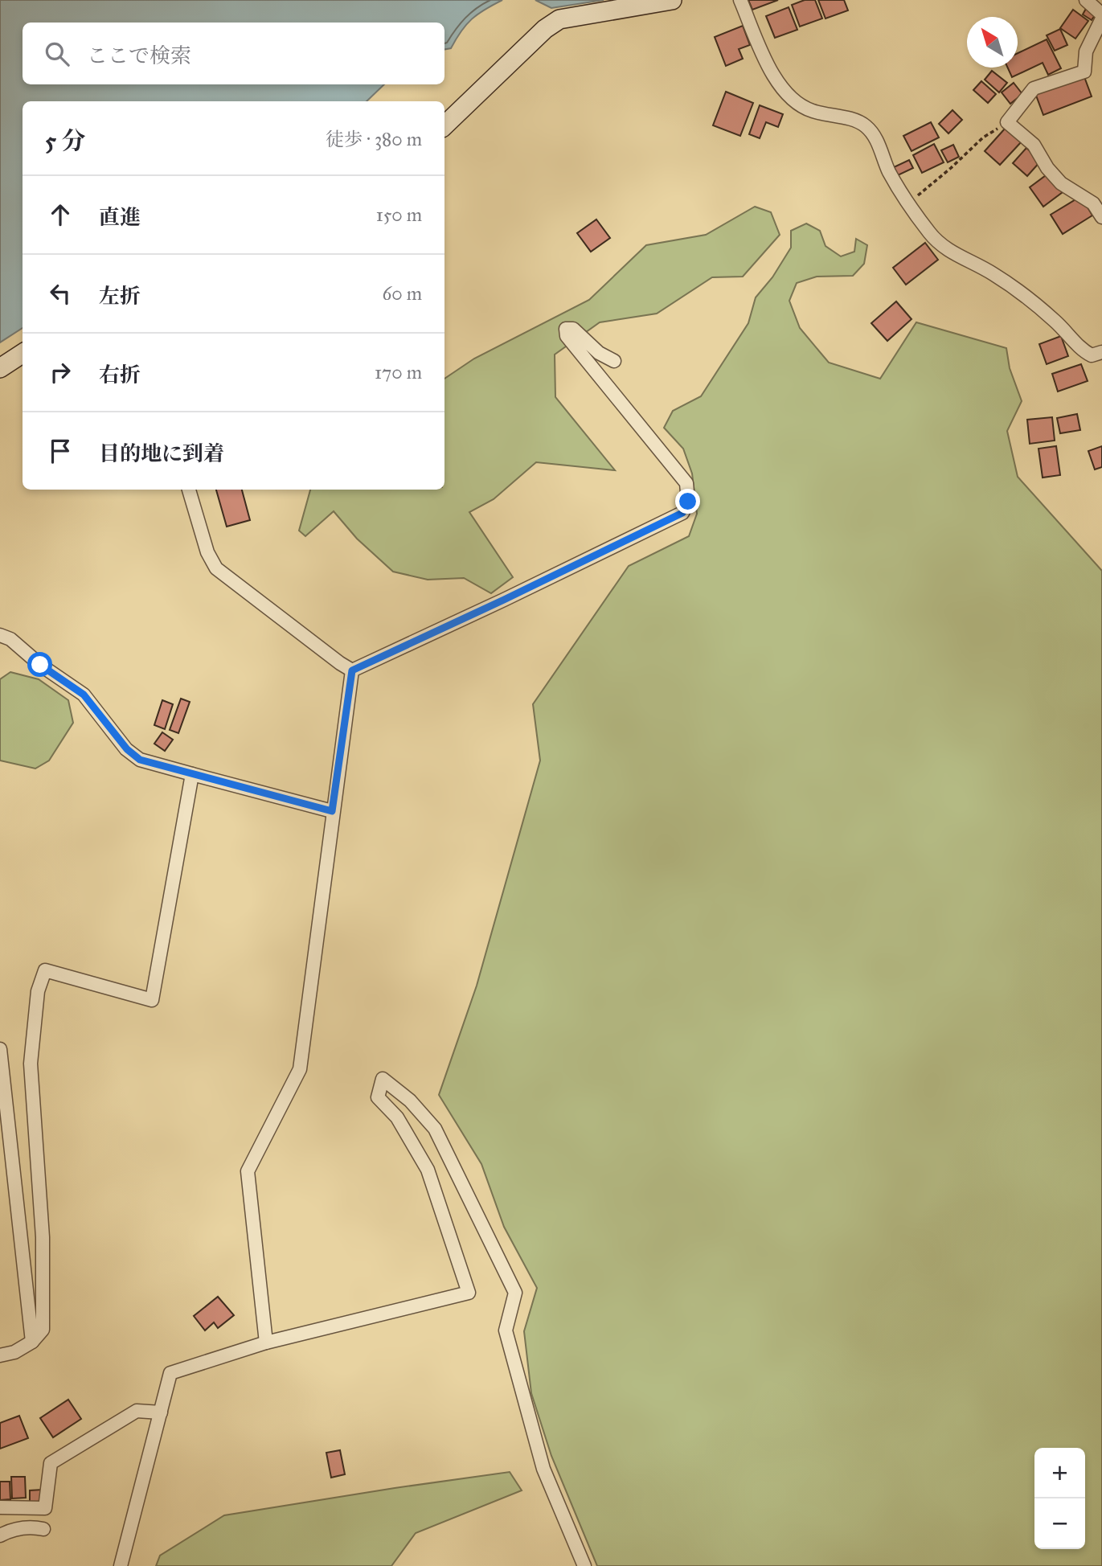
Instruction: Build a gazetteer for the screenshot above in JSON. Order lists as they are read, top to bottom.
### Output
{
  "north": "top left",
  "page": {
    "search": "ここで検索",
    "heading": ["5 分", "徒歩 · 380 m"],
    "list": [
      ["直進", "150 m"],
      ["左折", "60 m"],
      ["右折", "170 m"],
      "目的地に到着"
    ],
    "map_buttons": ["+", "−"]
  }
}
